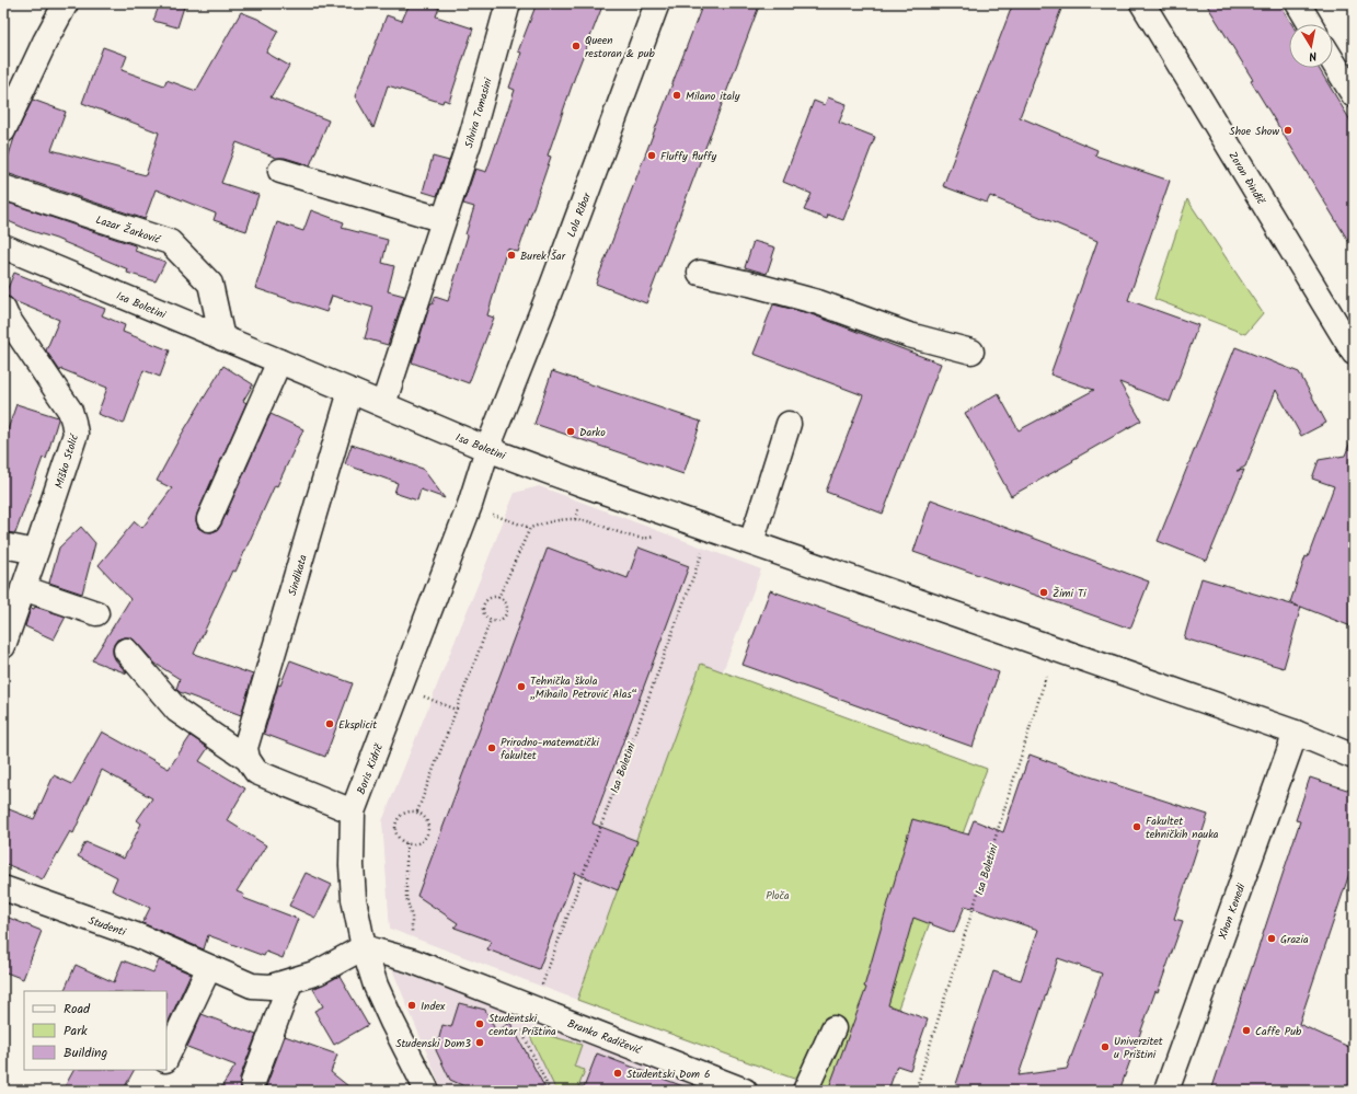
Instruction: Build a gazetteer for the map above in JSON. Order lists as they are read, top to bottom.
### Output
{
  "streets": {
    "street": [
      "Silvira Tomasini",
      "Zoran Đinđič",
      "Lola Ribar",
      "Lazar Žarković",
      "Isa Boletini",
      "Miško Stolić",
      "Sindikata",
      "Boris Kidrič",
      "Xhon Kenedi",
      "Studenti",
      "Branko Radičević"
    ]
  },
  "crossings": [
    ["Silvira Tomasini", "Isa Boletini"],
    ["Lola Ribar", "Isa Boletini"],
    ["Lola Ribar", "Boris Kidrič"],
    ["Lazar Žarković", "Isa Boletini"],
    ["Isa Boletini", "Sindikata"],
    ["Isa Boletini", "Boris Kidrič"],
    ["Isa Boletini", "Xhon Kenedi"],
    ["Isa Boletini", "Branko Radičević"],
    ["Boris Kidrič", "Studenti"],
    ["Boris Kidrič", "Branko Radičević"],
    ["Studenti", "Branko Radičević"]
  ],
  "parks": ["Ploča"],
  "places": [
    "Queen restoran & pub",
    "Milano italy",
    "Shoe Show",
    "Fluffy fluffy",
    "Burek Šar",
    "Darko",
    "Žimi Ti",
    "Tehnička škola „Mihailo Petrović Alas“",
    "Eksplicit",
    "Prirodno-matematički fakultet",
    "Fakultet tehničkih nauka",
    "Grazia",
    "Index",
    "Studentski centar Priština",
    "Caffe Pub",
    "Studenski Dom3",
    "Univerzitet u Prištini",
    "Studentski Dom 6"
  ],
  "legend": ["Road", "Park", "Building"],
  "north": "bottom"
}
